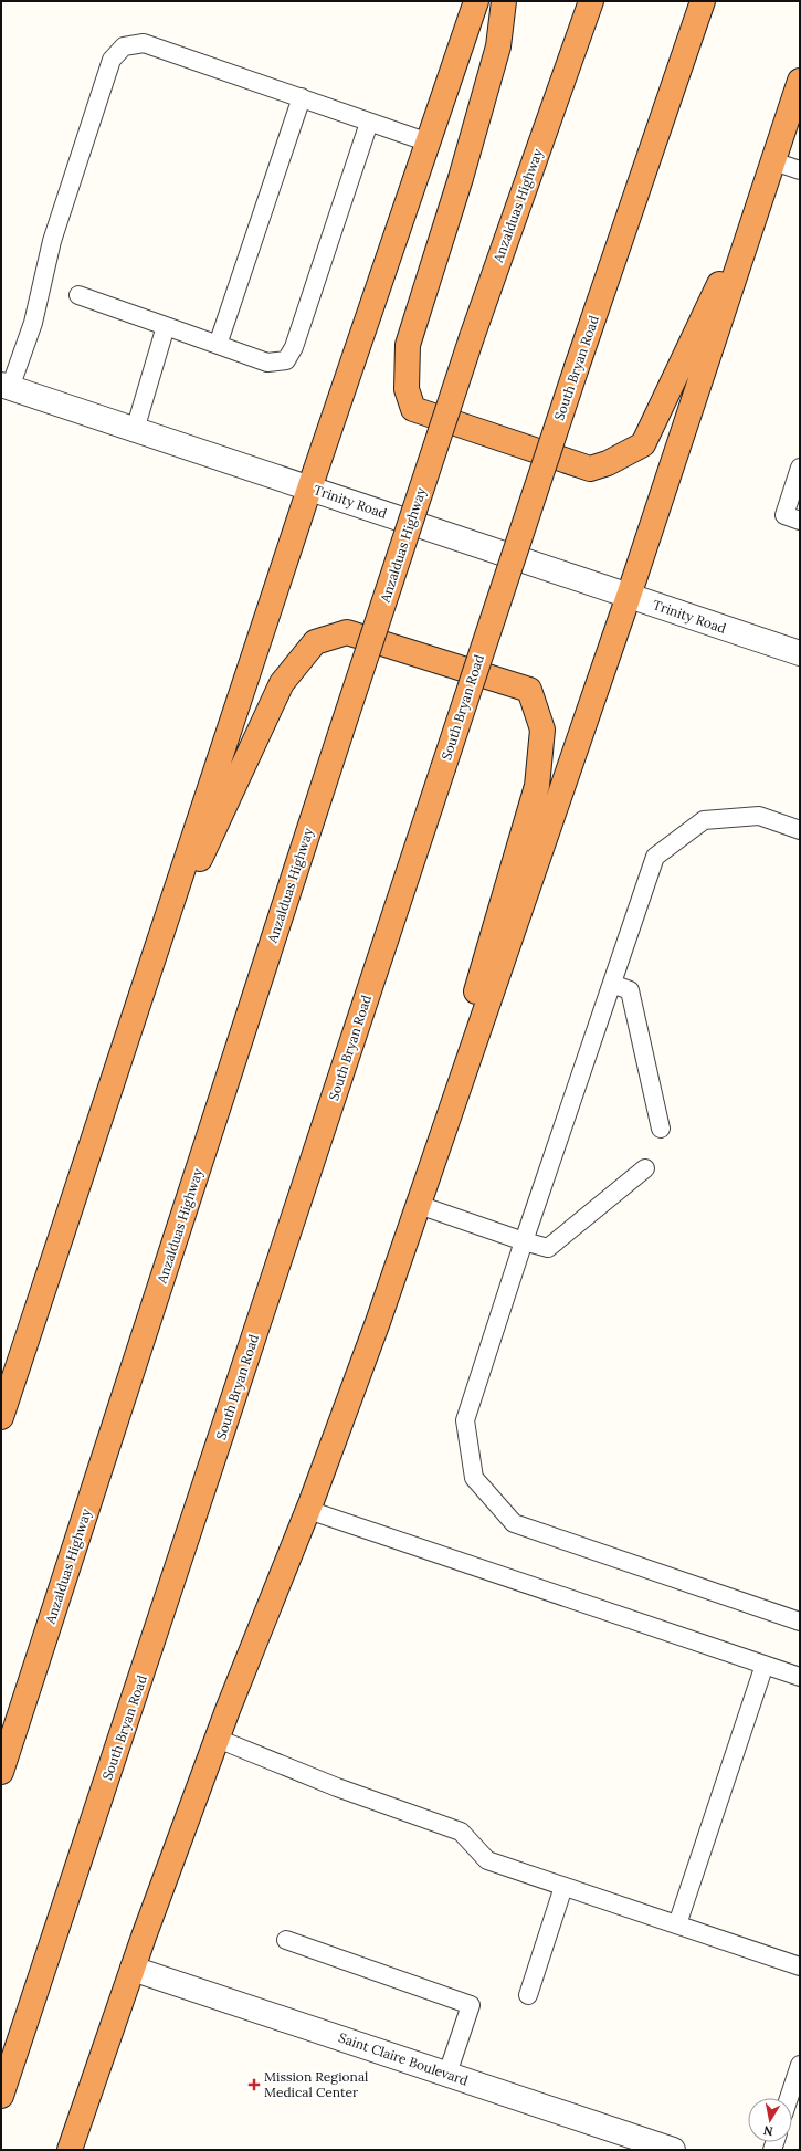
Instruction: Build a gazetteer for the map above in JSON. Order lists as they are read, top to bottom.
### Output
{
  "streets": {
    "highway": ["Anzalduas Highway", "South Bryan Road"],
    "street": ["Trinity Road", "Saint Claire Boulevard"]
  },
  "places": {
    "health": ["Mission Regional Medical Center"]
  },
  "north": "bottom"
}
